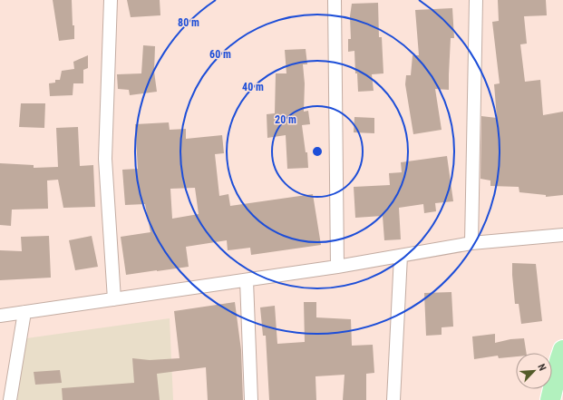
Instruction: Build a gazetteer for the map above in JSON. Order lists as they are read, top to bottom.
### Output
{
  "north": "top right",
  "rings": [
    "80 m",
    "60 m",
    "40 m",
    "20 m"
  ]
}
